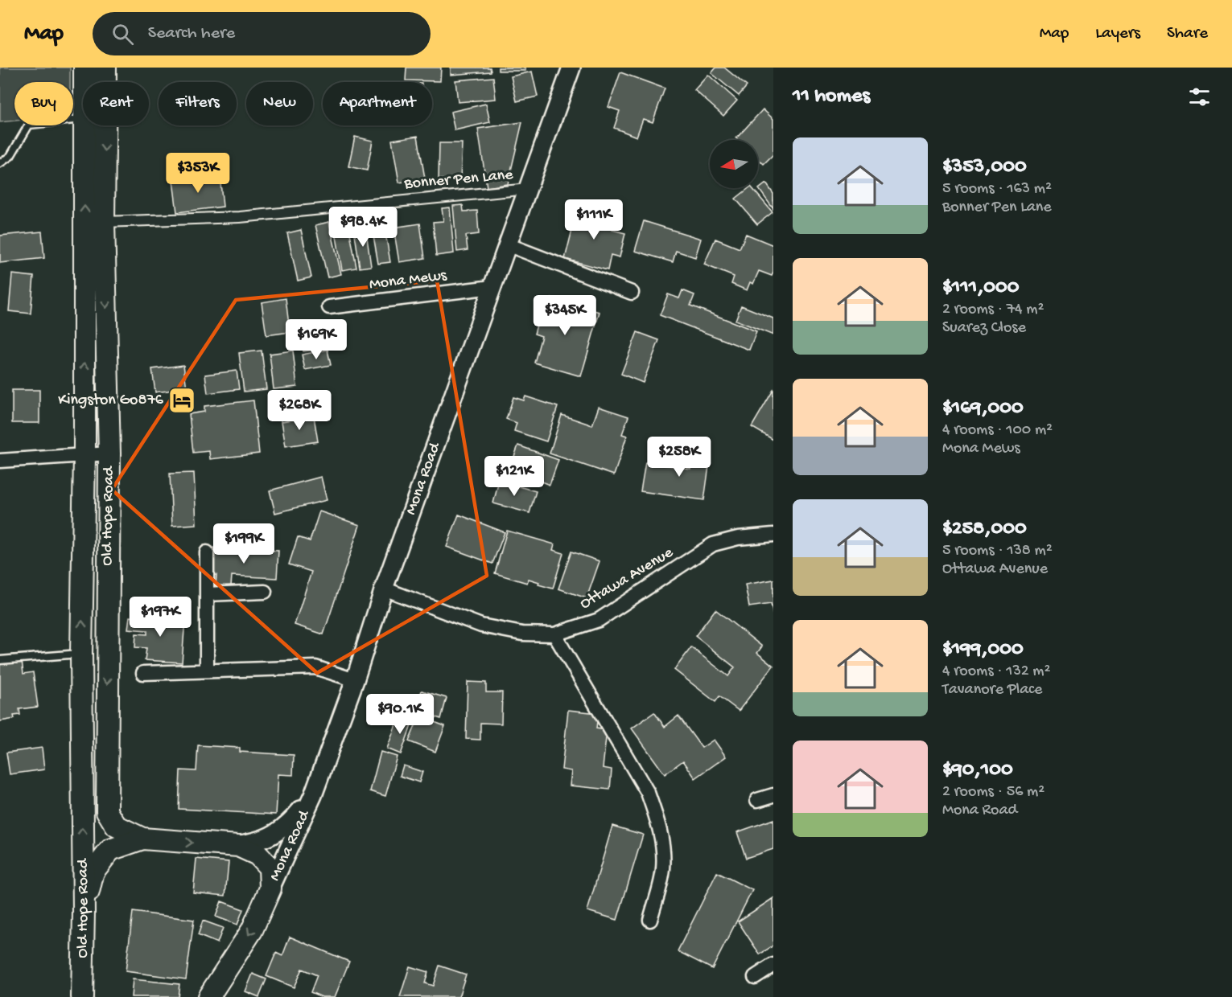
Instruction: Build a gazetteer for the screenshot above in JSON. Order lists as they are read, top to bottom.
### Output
{
  "streets": {
    "main road": ["Old Hope Road"],
    "street": [
      "Bonner Pen Lane",
      "Mona Mews",
      "Mona Road",
      "Ottawa Avenue"
    ]
  },
  "crossings": [
    ["Bonner Pen Lane", "Mona Road"],
    ["Bonner Pen Lane", "Old Hope Road"],
    ["Mona Mews", "Mona Road"],
    ["Mona Road", "Old Hope Road"],
    ["Mona Road", "Ottawa Avenue"]
  ],
  "places": {
    "hotel": ["Kingston Go876"]
  },
  "north": "left",
  "page": {
    "header": "Map",
    "search": "Search here",
    "nav": ["Map", "Layers", "Share"],
    "heading": "11 homes",
    "chip": [
      "Buy",
      "Rent",
      "Filters",
      "New",
      "Apartment"
    ],
    "list": [
      {
        "name": "$353,000",
        "note": "5 rooms · 163 m² · Bonner Pen Lane"
      },
      {
        "name": "$111,000",
        "note": "2 rooms · 74 m² · Suarez Close"
      },
      {
        "name": "$169,000",
        "note": "4 rooms · 100 m² · Mona Mews"
      },
      {
        "name": "$258,000",
        "note": "5 rooms · 138 m² · Ottawa Avenue"
      },
      {
        "name": "$199,000",
        "note": "4 rooms · 132 m² · Tavanore Place"
      },
      {
        "name": "$90,100",
        "note": "2 rooms · 56 m² · Mona Road"
      }
    ],
    "price": [
      "$353K",
      "$111K",
      "$98.4K",
      "$345K",
      "$169K",
      "$268K",
      "$258K",
      "$121K",
      "$199K",
      "$197K",
      "$90.1K"
    ]
  }
}
